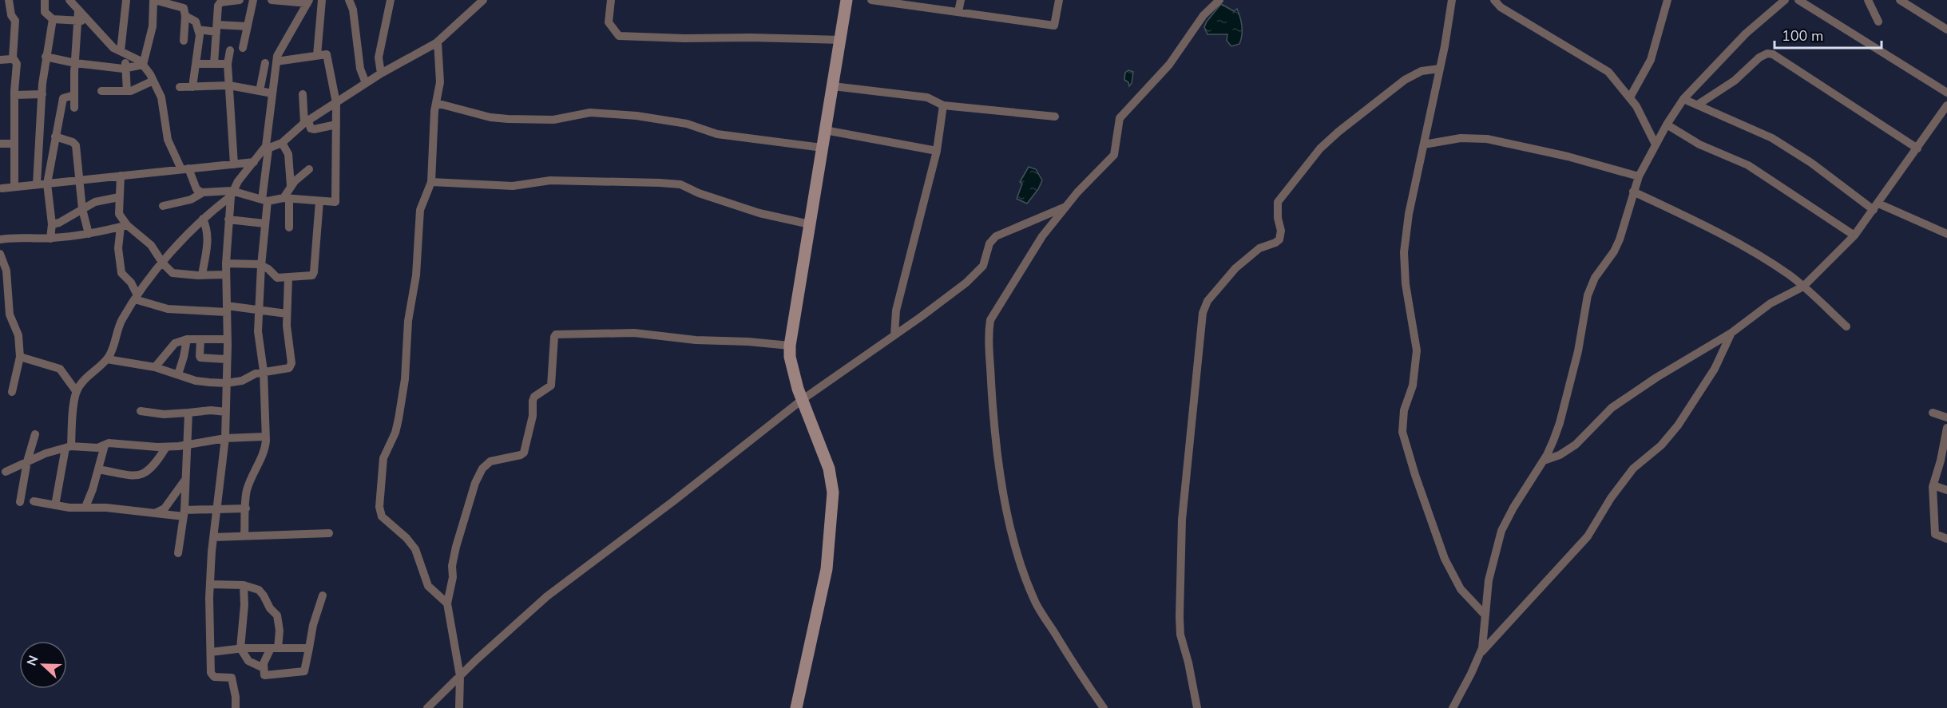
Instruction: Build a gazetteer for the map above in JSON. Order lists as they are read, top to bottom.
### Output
{
  "scale_bar": "100 m",
  "north": "left"
}
